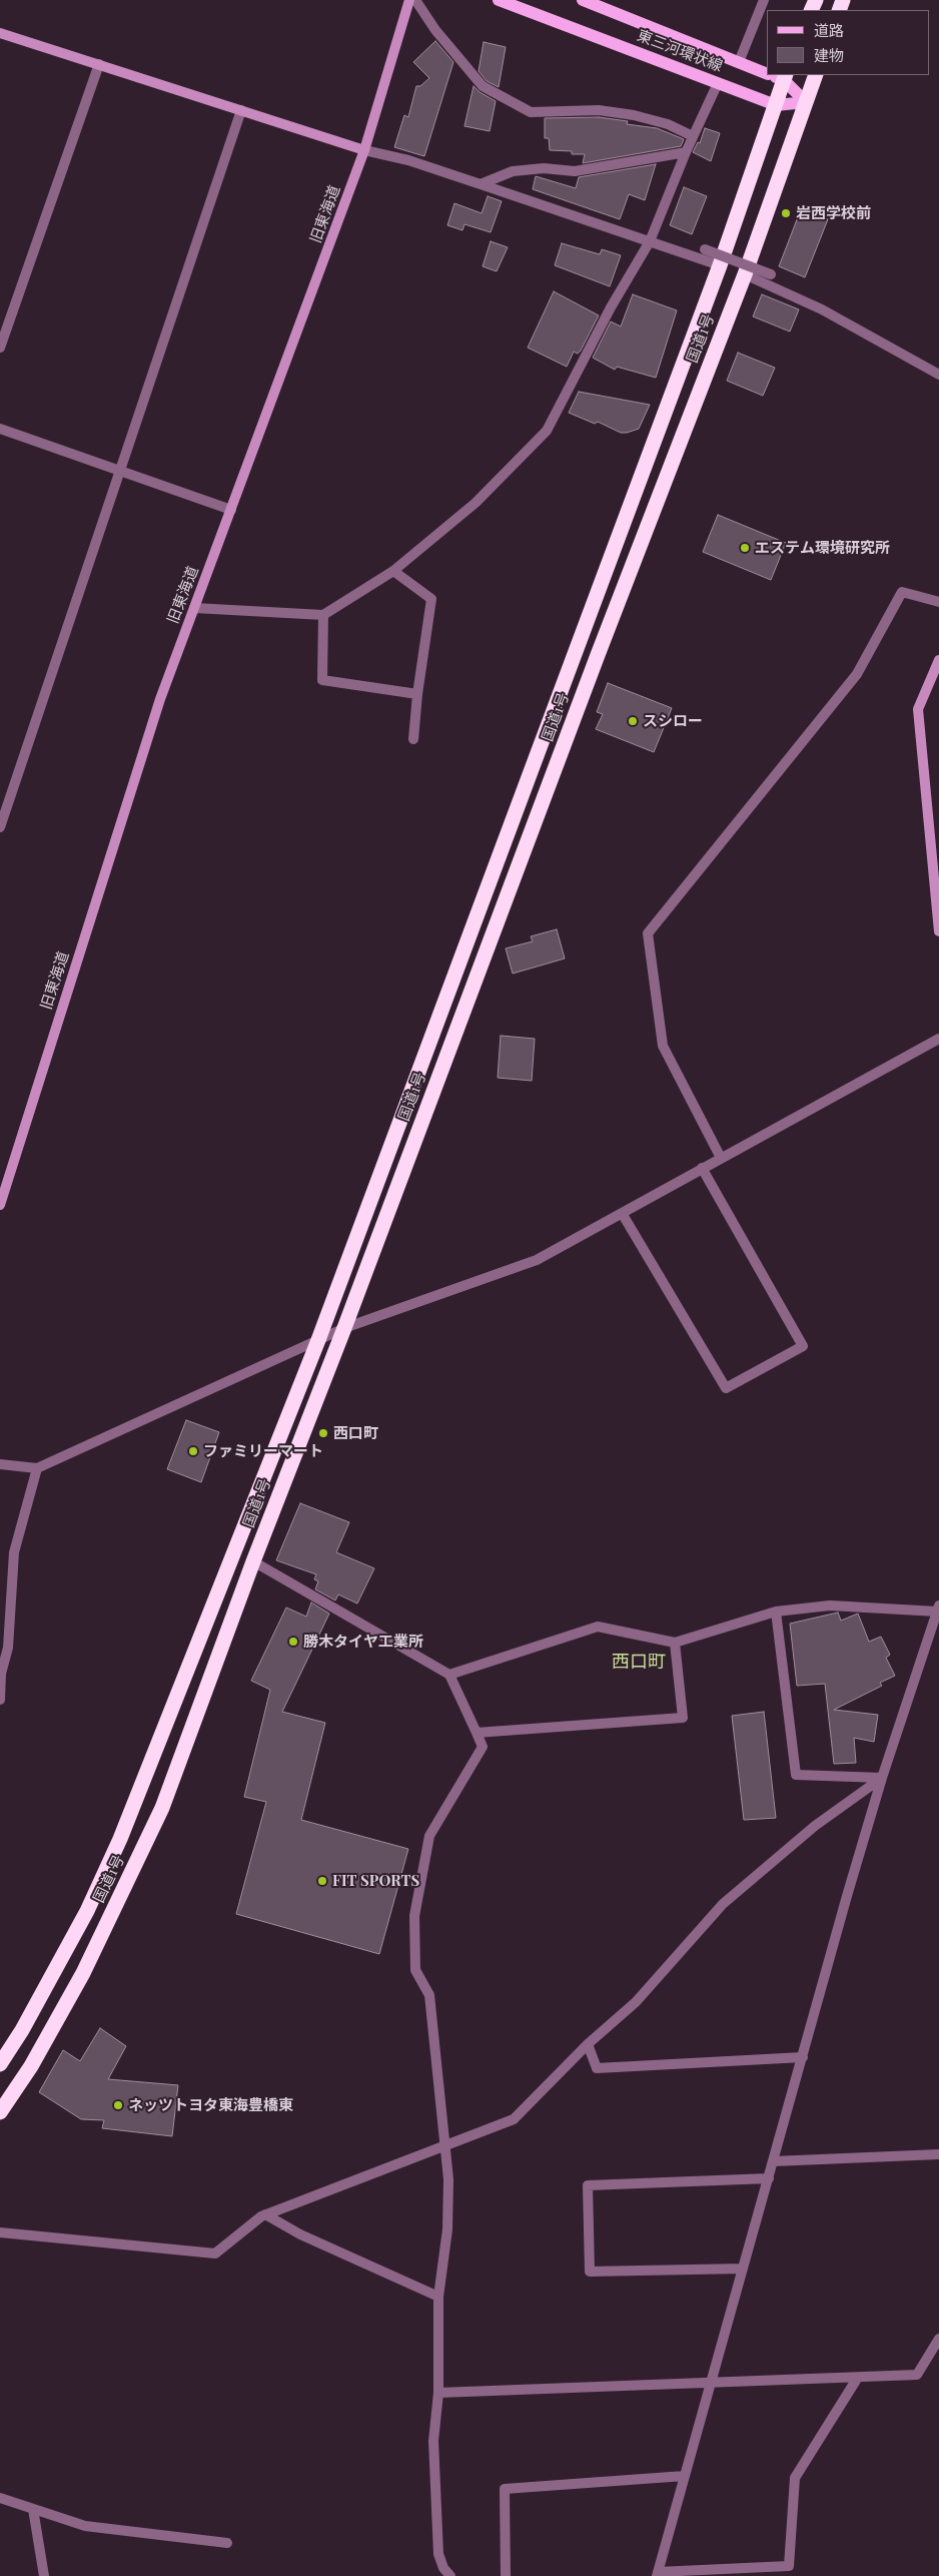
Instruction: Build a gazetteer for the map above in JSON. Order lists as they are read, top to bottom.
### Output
{
  "streets": {
    "highway": ["国道1号"],
    "main road": ["東三河環状線"],
    "street": ["旧東海道"]
  },
  "crossings": [
    ["東三河環状線", "国道1号"]
  ],
  "districts": ["西口町"],
  "places": [
    "岩西学校前",
    "エステム環境研究所",
    "スシロー",
    "西口町",
    "ファミリーマート",
    "勝木タイヤ工業所",
    "FIT SPORTS",
    "ネッツトヨタ東海豊橋東"
  ],
  "legend": ["道路", "建物"]
}
